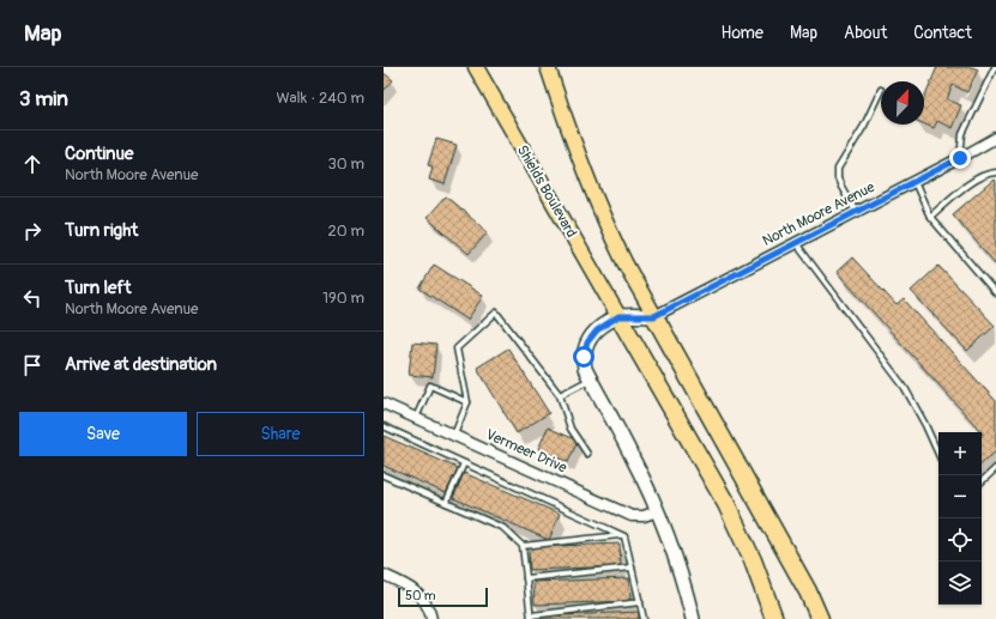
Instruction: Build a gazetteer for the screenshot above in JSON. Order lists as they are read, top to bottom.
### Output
{
  "streets": {
    "main road": ["Shields Boulevard"],
    "street": ["North Moore Avenue", "Vermeer Drive"]
  },
  "scale_bar": "50 m",
  "north": "top right",
  "page": {
    "header": "Map",
    "nav": [
      "Home",
      "Map",
      "About",
      "Contact"
    ],
    "heading": ["3 min", "Walk · 240 m"],
    "list": [
      ["Continue", "North Moore Avenue", "30 m"],
      ["Turn right", "20 m"],
      ["Turn left", "North Moore Avenue", "190 m"],
      "Arrive at destination"
    ],
    "buttons": ["Save", "Share"],
    "map_buttons": ["+", "−"],
    "scale": "50 m"
  }
}
